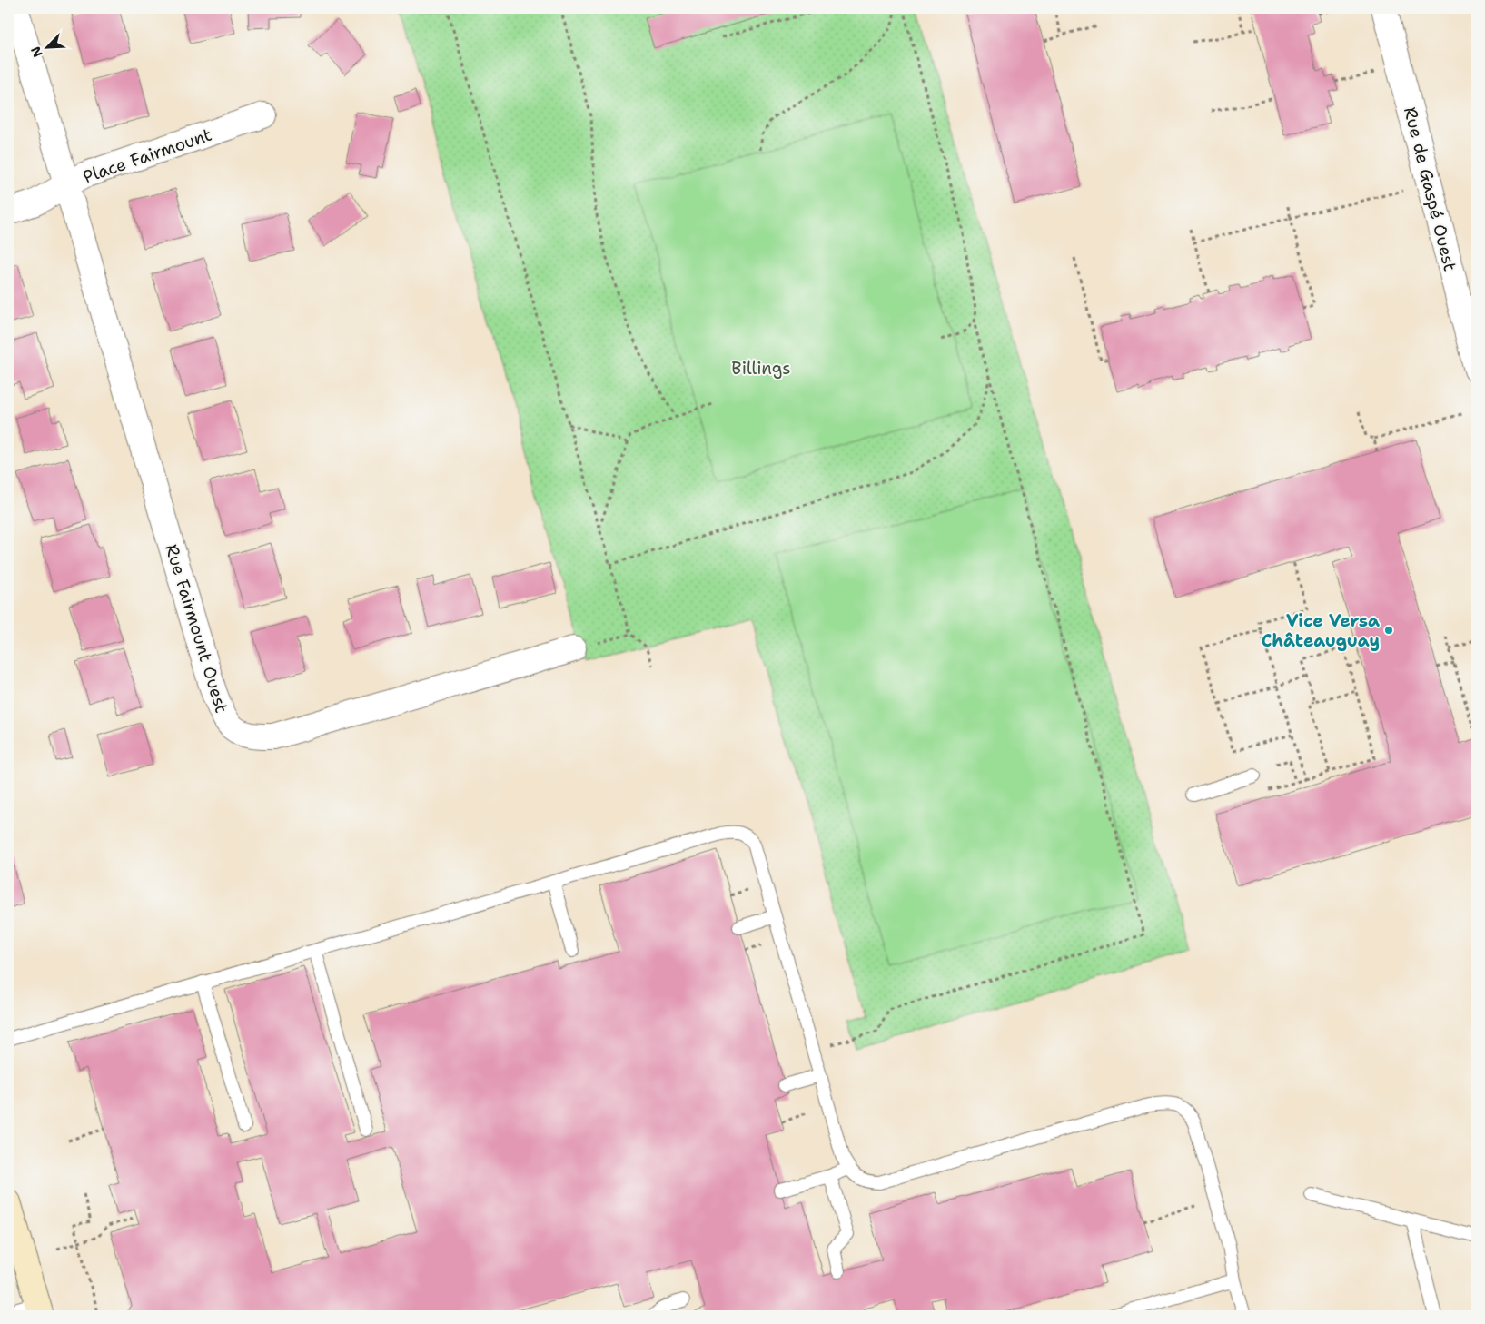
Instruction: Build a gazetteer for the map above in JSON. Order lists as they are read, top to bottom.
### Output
{
  "streets": {
    "street": ["Place Fairmount", "Rue de Gaspé Ouest", "Rue Fairmount Ouest"]
  },
  "crossings": [
    ["Place Fairmount", "Rue Fairmount Ouest"]
  ],
  "parks": ["Billings"],
  "places": ["Vice Versa Châteauguay"],
  "north": "bottom left"
}
